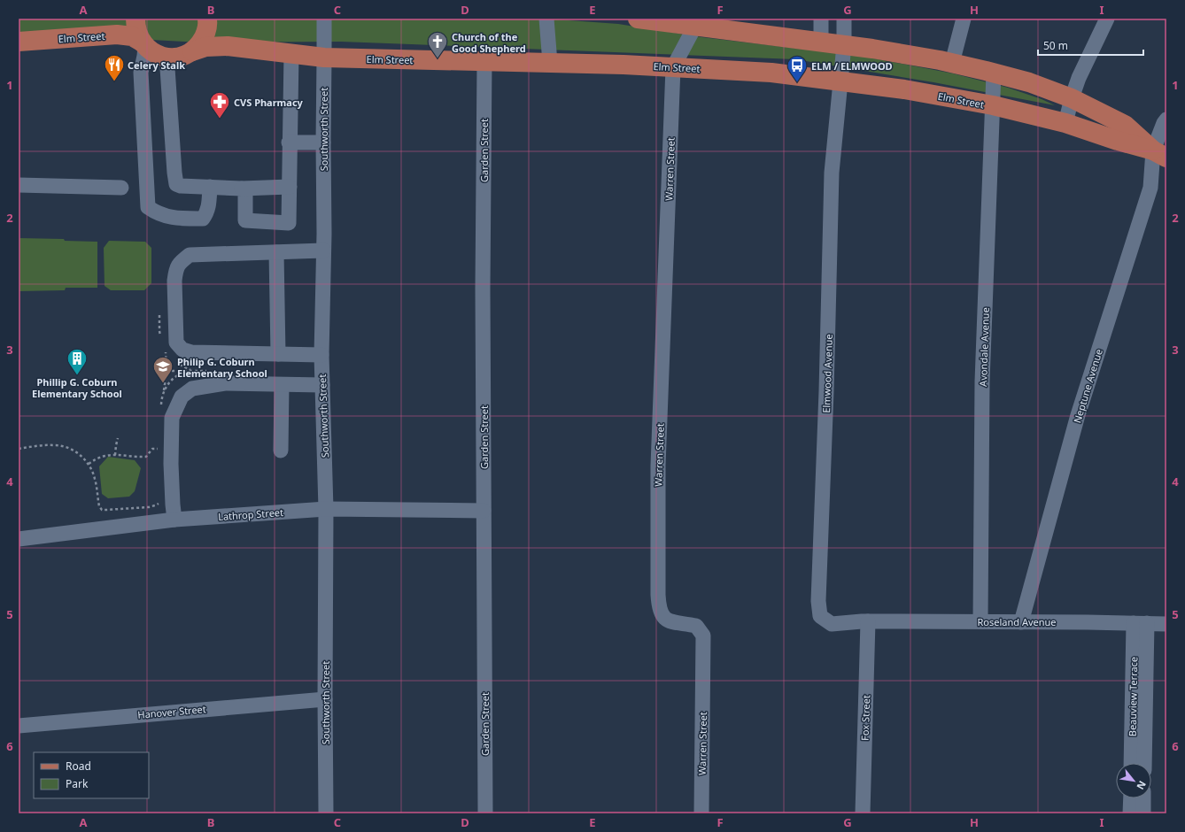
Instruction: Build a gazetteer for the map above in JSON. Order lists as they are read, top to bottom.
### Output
{
  "streets": {
    "main road": ["Elm Street"],
    "street": [
      "Southworth Street",
      "Garden Street",
      "Warren Street",
      "Avondale Avenue",
      "Elmwood Avenue",
      "Neptune Avenue",
      "Lathrop Street",
      "Roseland Avenue",
      "Beauview Terrace",
      "Hanover Street",
      "Fox Street"
    ]
  },
  "crossings": [
    ["Elm Street", "Southworth Street"],
    ["Elm Street", "Garden Street"],
    ["Elm Street", "Warren Street"],
    ["Elm Street", "Avondale Avenue"],
    ["Elm Street", "Elmwood Avenue"],
    ["Elm Street", "Neptune Avenue"],
    ["Southworth Street", "Lathrop Street"],
    ["Southworth Street", "Hanover Street"],
    ["Garden Street", "Lathrop Street"],
    ["Avondale Avenue", "Roseland Avenue"],
    ["Elmwood Avenue", "Roseland Avenue"],
    ["Elmwood Avenue", "Fox Street"],
    ["Neptune Avenue", "Roseland Avenue"],
    ["Roseland Avenue", "Beauview Terrace"],
    ["Roseland Avenue", "Fox Street"]
  ],
  "places": {
    "church": ["Church of the Good Shepherd"],
    "restaurant": ["Celery Stalk"],
    "bus stop": ["ELM / ELMWOOD"],
    "pharmacy": ["CVS Pharmacy"],
    "building": ["Phillip G. Coburn Elementary School"],
    "school or university": ["Philip G. Coburn Elementary School"]
  },
  "legend": ["Road", "Park"],
  "scale_bar": "50 m",
  "north": "bottom right",
  "grid": {
    "columns": [
      "A",
      "B",
      "C",
      "D",
      "E",
      "F",
      "G",
      "H",
      "I"
    ],
    "rows": [
      "1",
      "2",
      "3",
      "4",
      "5",
      "6"
    ]
  }
}
